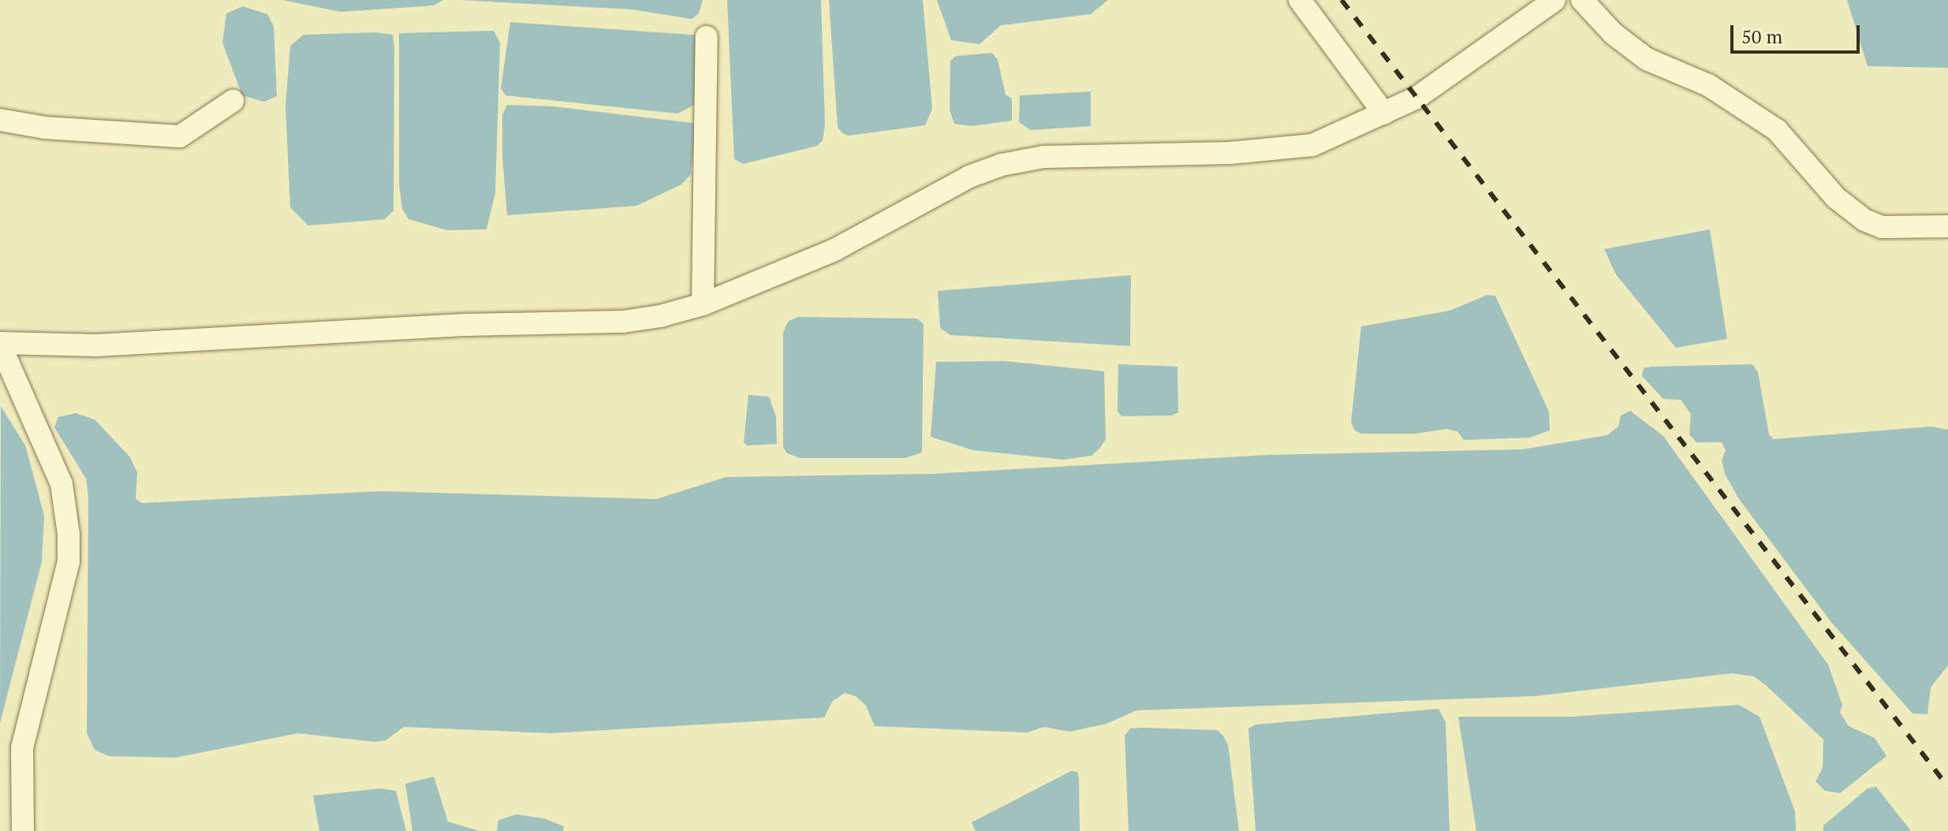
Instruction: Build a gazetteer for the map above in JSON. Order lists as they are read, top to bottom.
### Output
{
  "scale_bar": "50 m"
}
